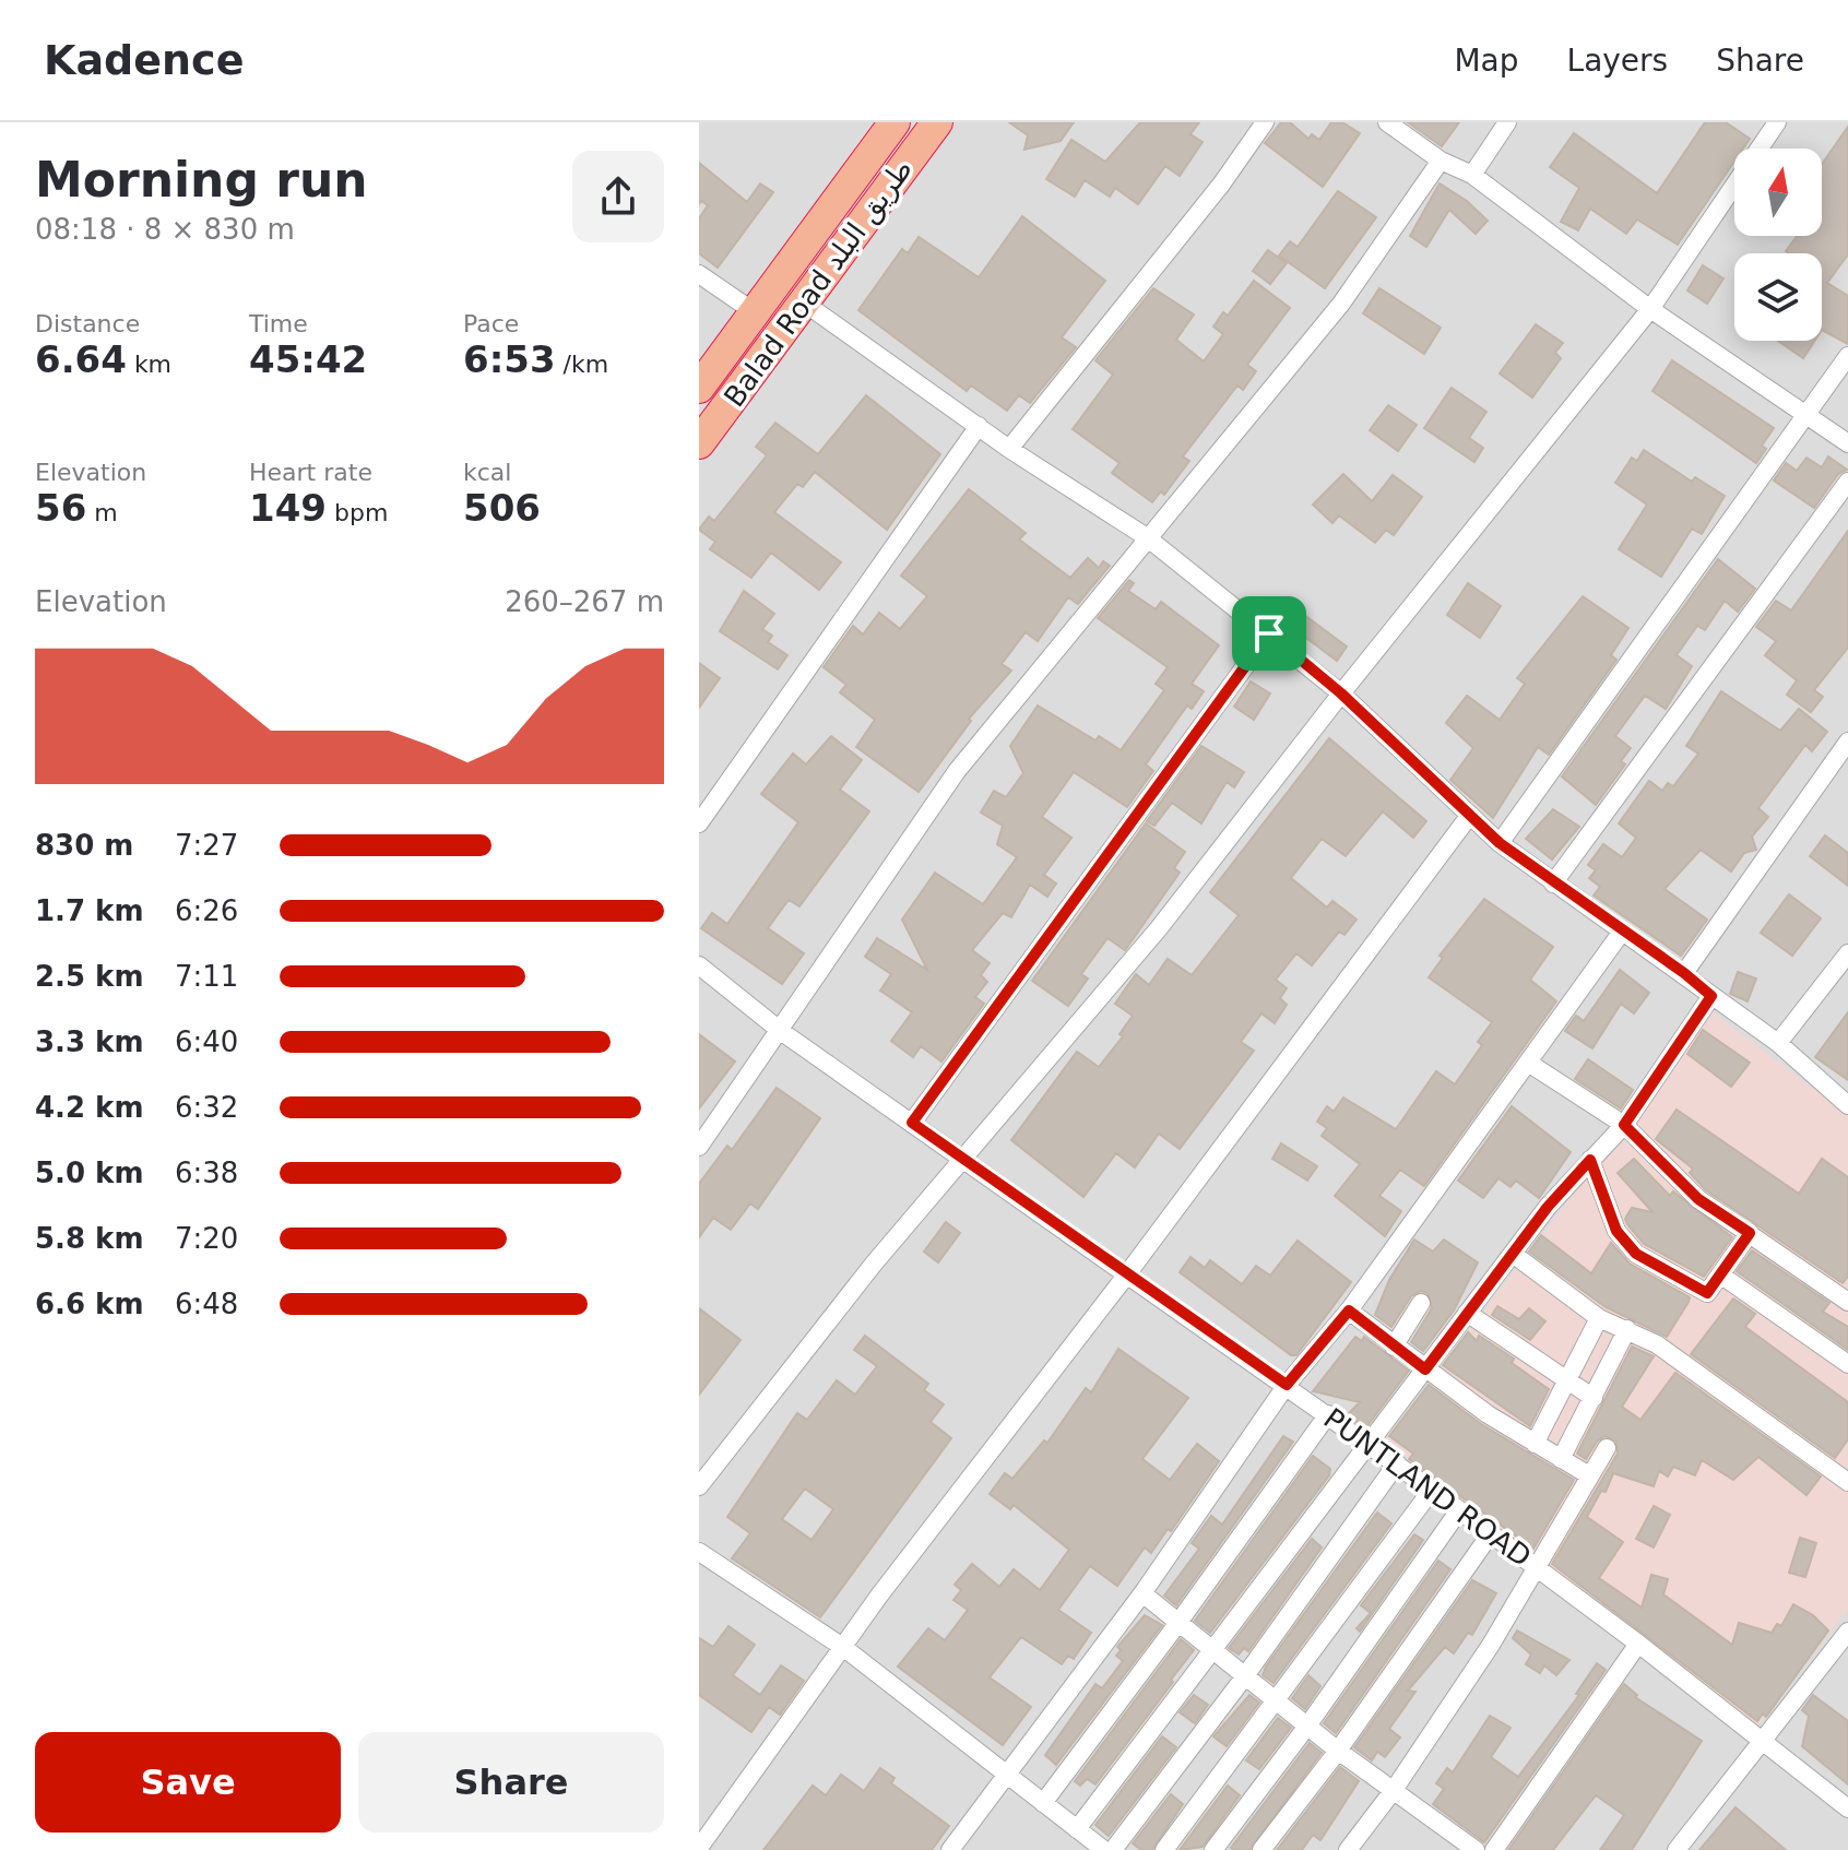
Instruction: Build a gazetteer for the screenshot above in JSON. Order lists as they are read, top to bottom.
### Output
{
  "streets": {
    "highway": ["Balad Road طريق البلد"],
    "street": ["PUNTLAND ROAD"]
  },
  "north": "top",
  "page": {
    "header": "Kadence",
    "nav": ["Map", "Layers", "Share"],
    "heading": ["Morning run", "08:18 · 8 × 830 m"],
    "stats": [
      ["Distance", "6.64 km"],
      ["Time", "45:42"],
      ["Pace", "6:53 /km"],
      ["Elevation", "56 m"],
      ["Heart rate", "149 bpm"],
      ["kcal", "506"]
    ],
    "chart": ["Elevation", "260–267 m"],
    "list": [
      {
        "name": "830 m",
        "note": "7:27"
      },
      {
        "name": "1.7 km",
        "note": "6:26"
      },
      {
        "name": "2.5 km",
        "note": "7:11"
      },
      {
        "name": "3.3 km",
        "note": "6:40"
      },
      {
        "name": "4.2 km",
        "note": "6:32"
      },
      {
        "name": "5.0 km",
        "note": "6:38"
      },
      {
        "name": "5.8 km",
        "note": "7:20"
      },
      {
        "name": "6.6 km",
        "note": "6:48"
      }
    ],
    "buttons": ["Save", "Share"]
  }
}
